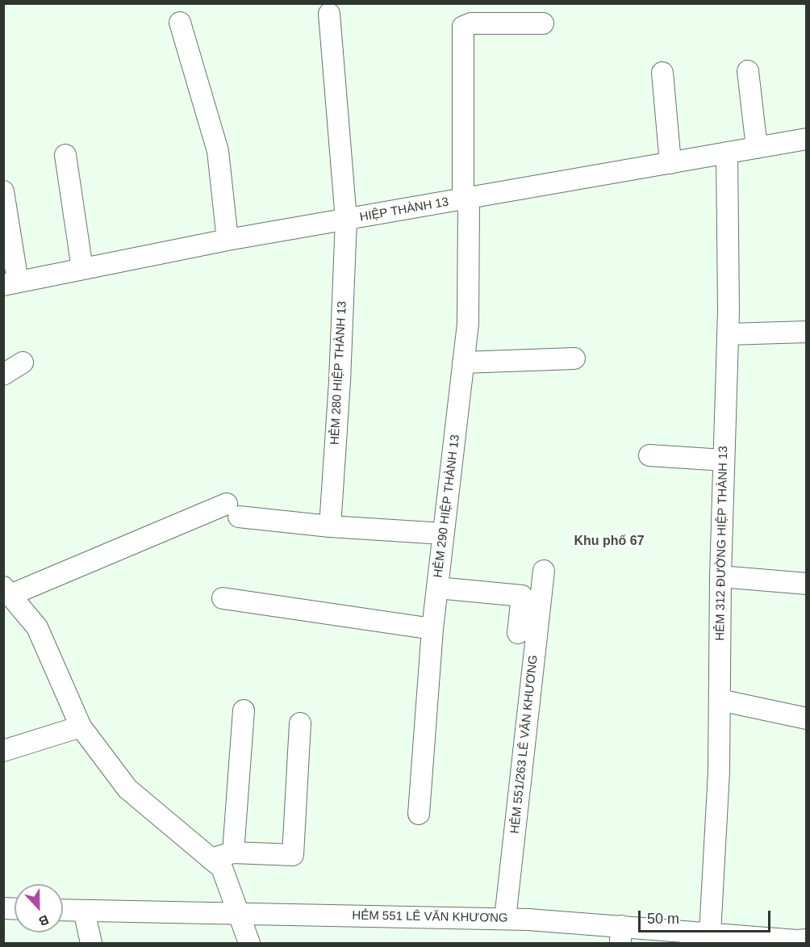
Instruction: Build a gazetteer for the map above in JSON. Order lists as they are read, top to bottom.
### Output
{
  "streets": {
    "street": [
      "HIỆP THÀNH 13",
      "HẺM 280 HIỆP THÀNH 13",
      "HẺM 290 HIỆP THÀNH 13",
      "HẺM 312 ĐƯỜNG HIỆP THÀNH 13",
      "HẺM 551/263 LÊ VĂN KHƯƠNG",
      "HẺM 551 LÊ VĂN KHƯƠNG"
    ]
  },
  "crossings": [
    ["HIỆP THÀNH 13", "HẺM 280 HIỆP THÀNH 13"],
    ["HIỆP THÀNH 13", "HẺM 290 HIỆP THÀNH 13"],
    ["HIỆP THÀNH 13", "HẺM 312 ĐƯỜNG HIỆP THÀNH 13"],
    ["HẺM 312 ĐƯỜNG HIỆP THÀNH 13", "HẺM 551 LÊ VĂN KHƯƠNG"],
    ["HẺM 551/263 LÊ VĂN KHƯƠNG", "HẺM 551 LÊ VĂN KHƯƠNG"]
  ],
  "districts": ["Khu phố 67"],
  "scale_bar": "50 m",
  "north": "bottom"
}
